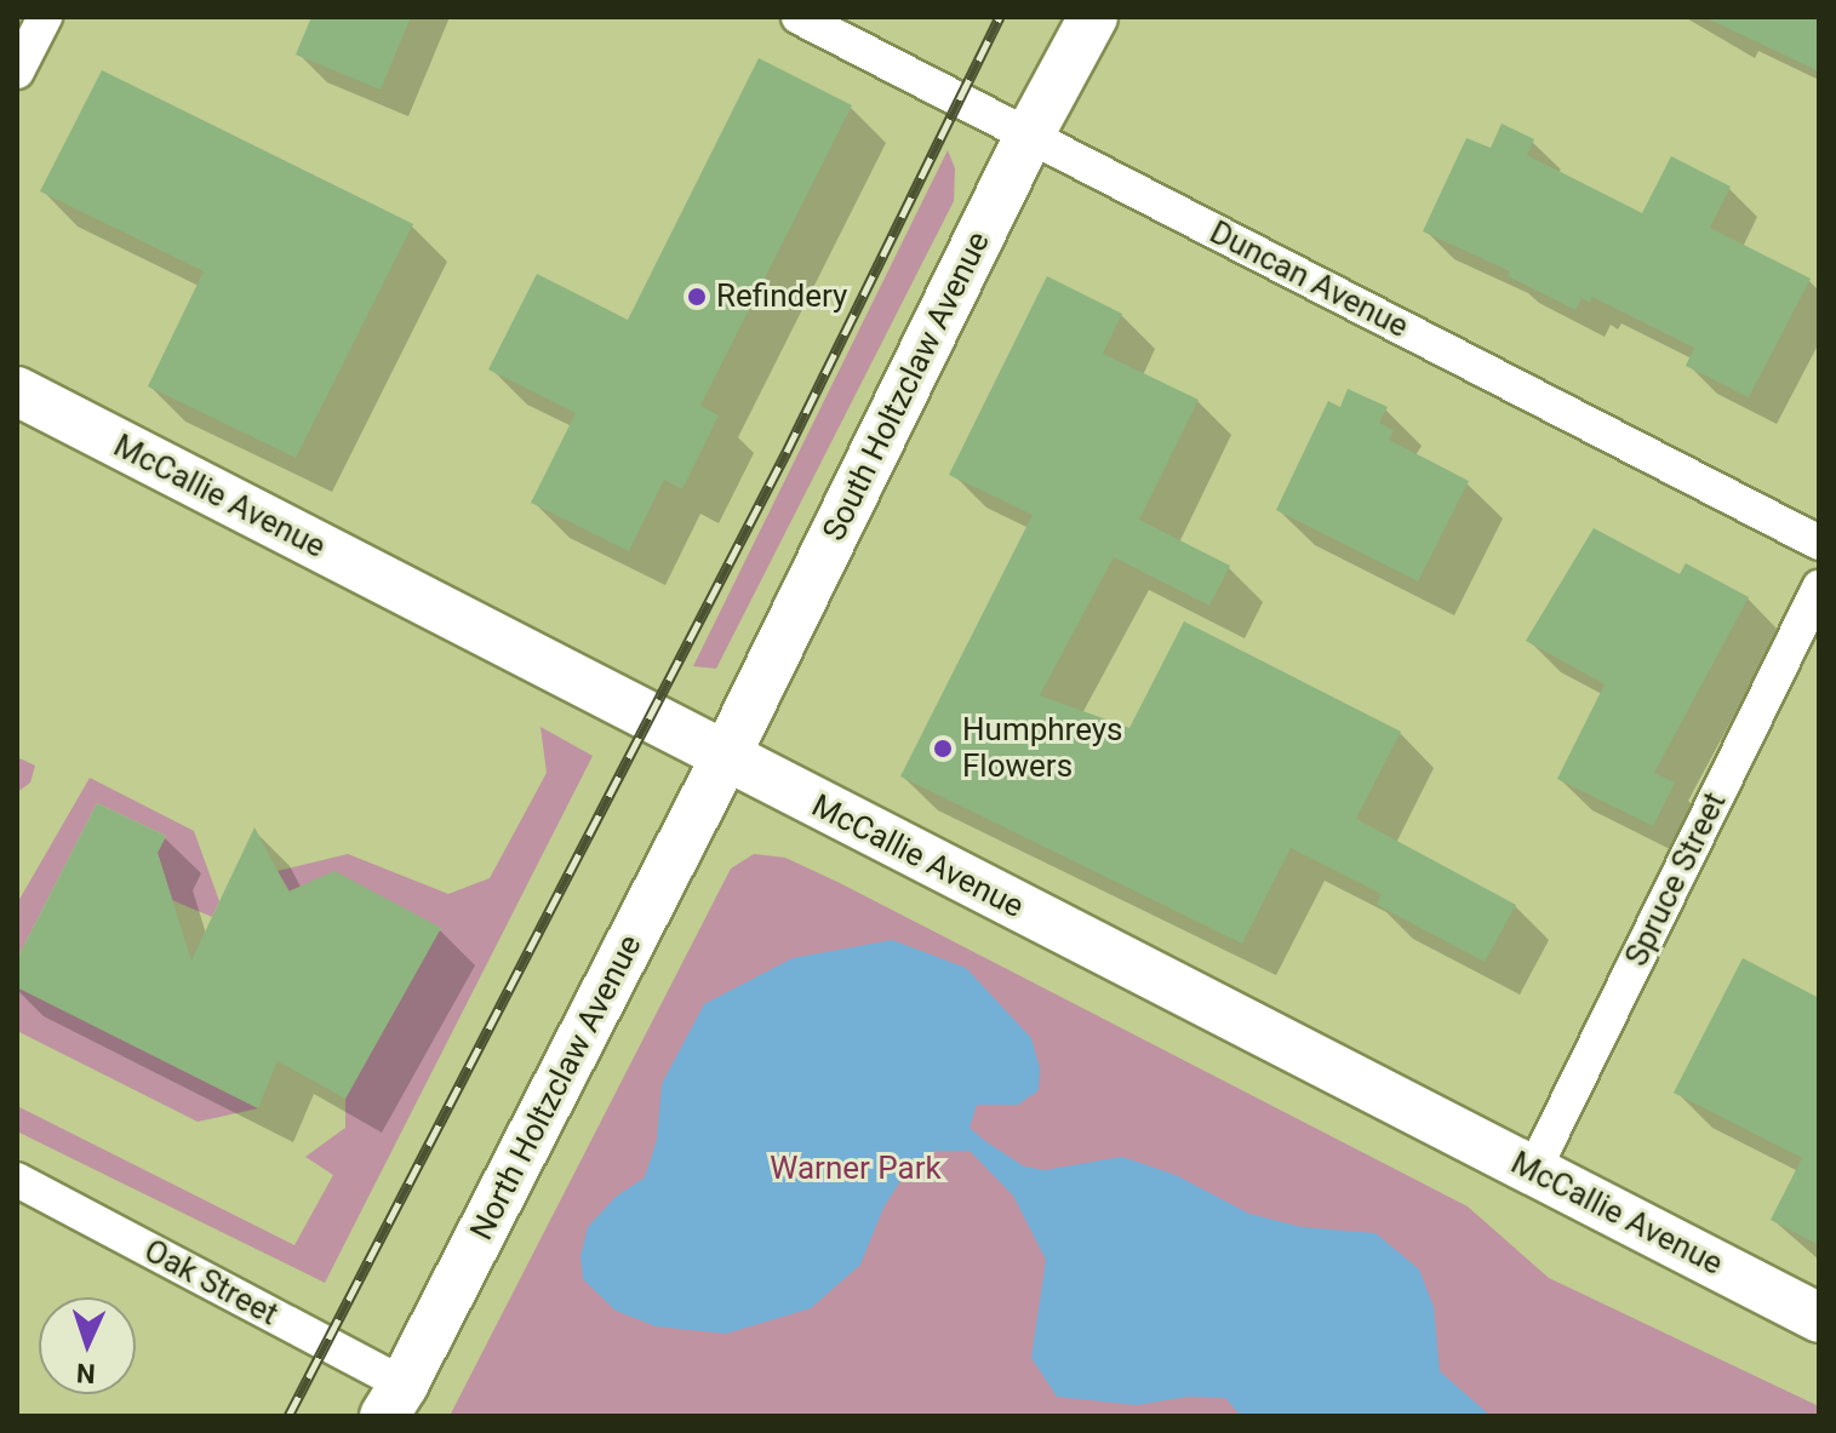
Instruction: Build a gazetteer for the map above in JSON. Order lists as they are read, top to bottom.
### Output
{
  "streets": {
    "main road": ["South Holtzclaw Avenue", "McCallie Avenue", "North Holtzclaw Avenue"],
    "street": ["Duncan Avenue", "Spruce Street", "Oak Street"]
  },
  "crossings": [
    ["Duncan Avenue", "South Holtzclaw Avenue"],
    ["South Holtzclaw Avenue", "McCallie Avenue"],
    ["South Holtzclaw Avenue", "North Holtzclaw Avenue"],
    ["McCallie Avenue", "Spruce Street"],
    ["McCallie Avenue", "North Holtzclaw Avenue"],
    ["North Holtzclaw Avenue", "Oak Street"]
  ],
  "parks": ["Warner Park"],
  "places": ["Refindery", "Humphreys Flowers"],
  "north": "bottom"
}
